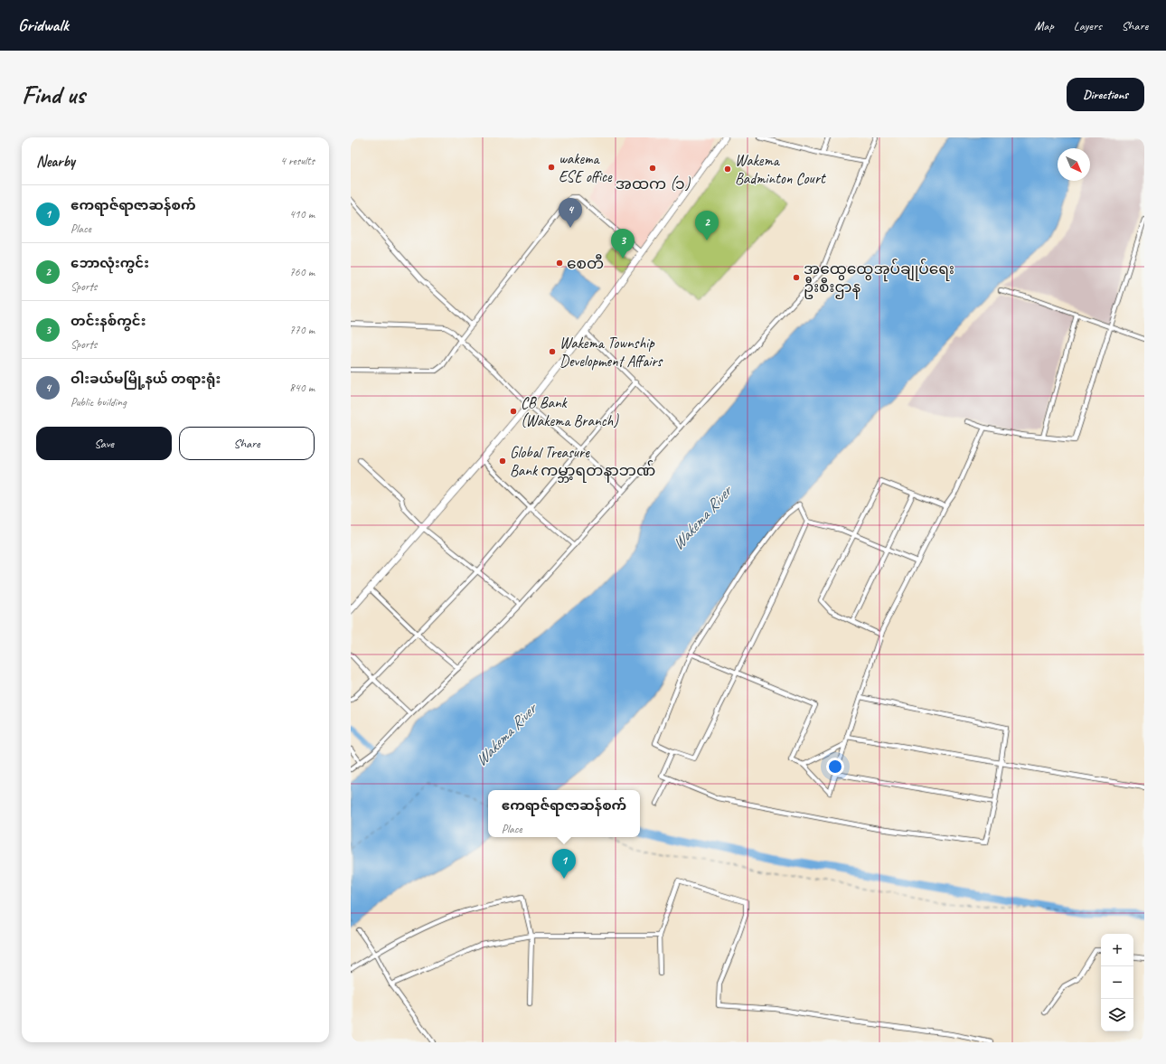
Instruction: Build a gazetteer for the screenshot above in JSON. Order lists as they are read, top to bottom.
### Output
{
  "water": ["Wakema River"],
  "places": [
    "wakema ESE office",
    "အထက (၁)",
    "Wakema Badminton Court",
    "စေတီ",
    "အထွေထွေအုပ်ချုပ်ရေး ဦးစီးဌာန",
    "Wakema Township Development Affairs",
    "CB Bank (Wakema Branch)",
    "Global Treasure Bank ကမ္ဘာ့ရတနာဘဏ်"
  ],
  "north": "bottom right",
  "page": {
    "header": "Gridwalk",
    "nav": ["Map", "Layers", "Share"],
    "buttons": [
      "Directions",
      ["Save", "Share"]
    ],
    "title": "Find us",
    "heading": ["Nearby", "4 results"],
    "list": [
      {
        "mark": "1",
        "name": "ဧကရာဇ်ရာဇာဆန်စက်",
        "note": "Place",
        "value": "410 m"
      },
      {
        "mark": "2",
        "name": "ဘောလုံးကွင်း",
        "note": "Sports",
        "value": "760 m"
      },
      {
        "mark": "3",
        "name": "တင်းနစ်ကွင်း",
        "note": "Sports",
        "value": "770 m"
      },
      {
        "mark": "4",
        "name": "ဝါးခယ်မမြို့နယ် တရားရုံး",
        "note": "Public building",
        "value": "840 m"
      }
    ],
    "pins": [
      "4",
      "2",
      "3",
      "1"
    ],
    "popup": ["ဧကရာဇ်ရာဇာဆန်စက်", "Place"],
    "map_buttons": ["+", "−"]
  }
}
